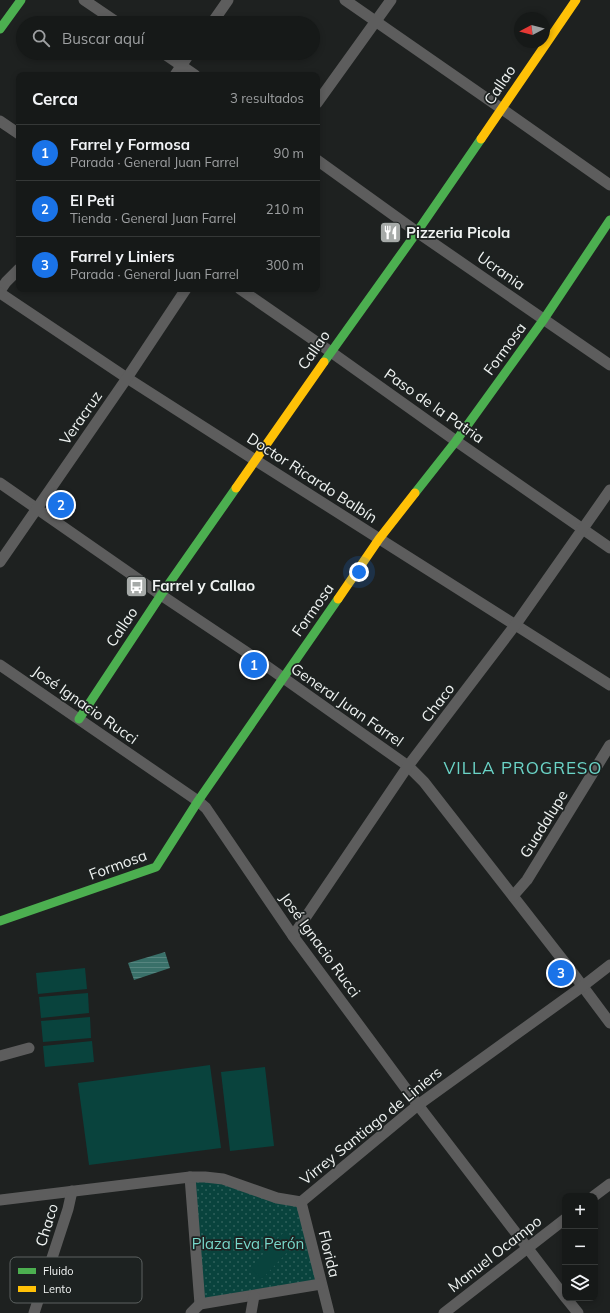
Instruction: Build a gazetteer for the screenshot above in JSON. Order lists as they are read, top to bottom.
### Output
{
  "streets": {
    "street": [
      "Callao",
      "Ucrania",
      "Formosa",
      "Paso de la Patria",
      "Veracruz",
      "Doctor Ricardo Balbín",
      "Chaco",
      "José Ignacio Rucci",
      "General Juan Farrel",
      "Guadalupe",
      "Virrey Santiago de Liniers",
      "Florida",
      "Manuel Ocampo"
    ]
  },
  "crossings": [
    ["Callao", "Ucrania"],
    ["Callao", "Paso de la Patria"],
    ["Callao", "Doctor Ricardo Balbín"],
    ["Callao", "José Ignacio Rucci"],
    ["Callao", "General Juan Farrel"],
    ["Ucrania", "Formosa"],
    ["Formosa", "Paso de la Patria"],
    ["Formosa", "Doctor Ricardo Balbín"],
    ["Formosa", "José Ignacio Rucci"],
    ["Formosa", "General Juan Farrel"],
    ["Paso de la Patria", "Chaco"],
    ["Veracruz", "Doctor Ricardo Balbín"],
    ["Veracruz", "General Juan Farrel"],
    ["Doctor Ricardo Balbín", "Chaco"],
    ["Chaco", "José Ignacio Rucci"],
    ["Chaco", "General Juan Farrel"],
    ["Chaco", "Virrey Santiago de Liniers"],
    ["José Ignacio Rucci", "Virrey Santiago de Liniers"],
    ["José Ignacio Rucci", "Manuel Ocampo"],
    ["General Juan Farrel", "Guadalupe"],
    ["General Juan Farrel", "Virrey Santiago de Liniers"],
    ["Virrey Santiago de Liniers", "Florida"]
  ],
  "districts": ["VILLA PROGRESO"],
  "parks": ["Plaza Eva Perón"],
  "places": {
    "restaurant": ["Pizzeria Picola"],
    "bus stop": ["Farrel y Callao"]
  },
  "legend": ["Fluido", "Lento"],
  "north": "left",
  "page": {
    "search": "Buscar aquí",
    "heading": ["Cerca", "3 resultados"],
    "list": [
      {
        "mark": "1",
        "name": "Farrel y Formosa",
        "note": "Parada · General Juan Farrel",
        "value": "90 m"
      },
      {
        "mark": "2",
        "name": "El Peti",
        "note": "Tienda · General Juan Farrel",
        "value": "210 m"
      },
      {
        "mark": "3",
        "name": "Farrel y Liniers",
        "note": "Parada · General Juan Farrel",
        "value": "300 m"
      }
    ],
    "pins": ["2", "1", "3"],
    "map_buttons": ["+", "−"]
  }
}
